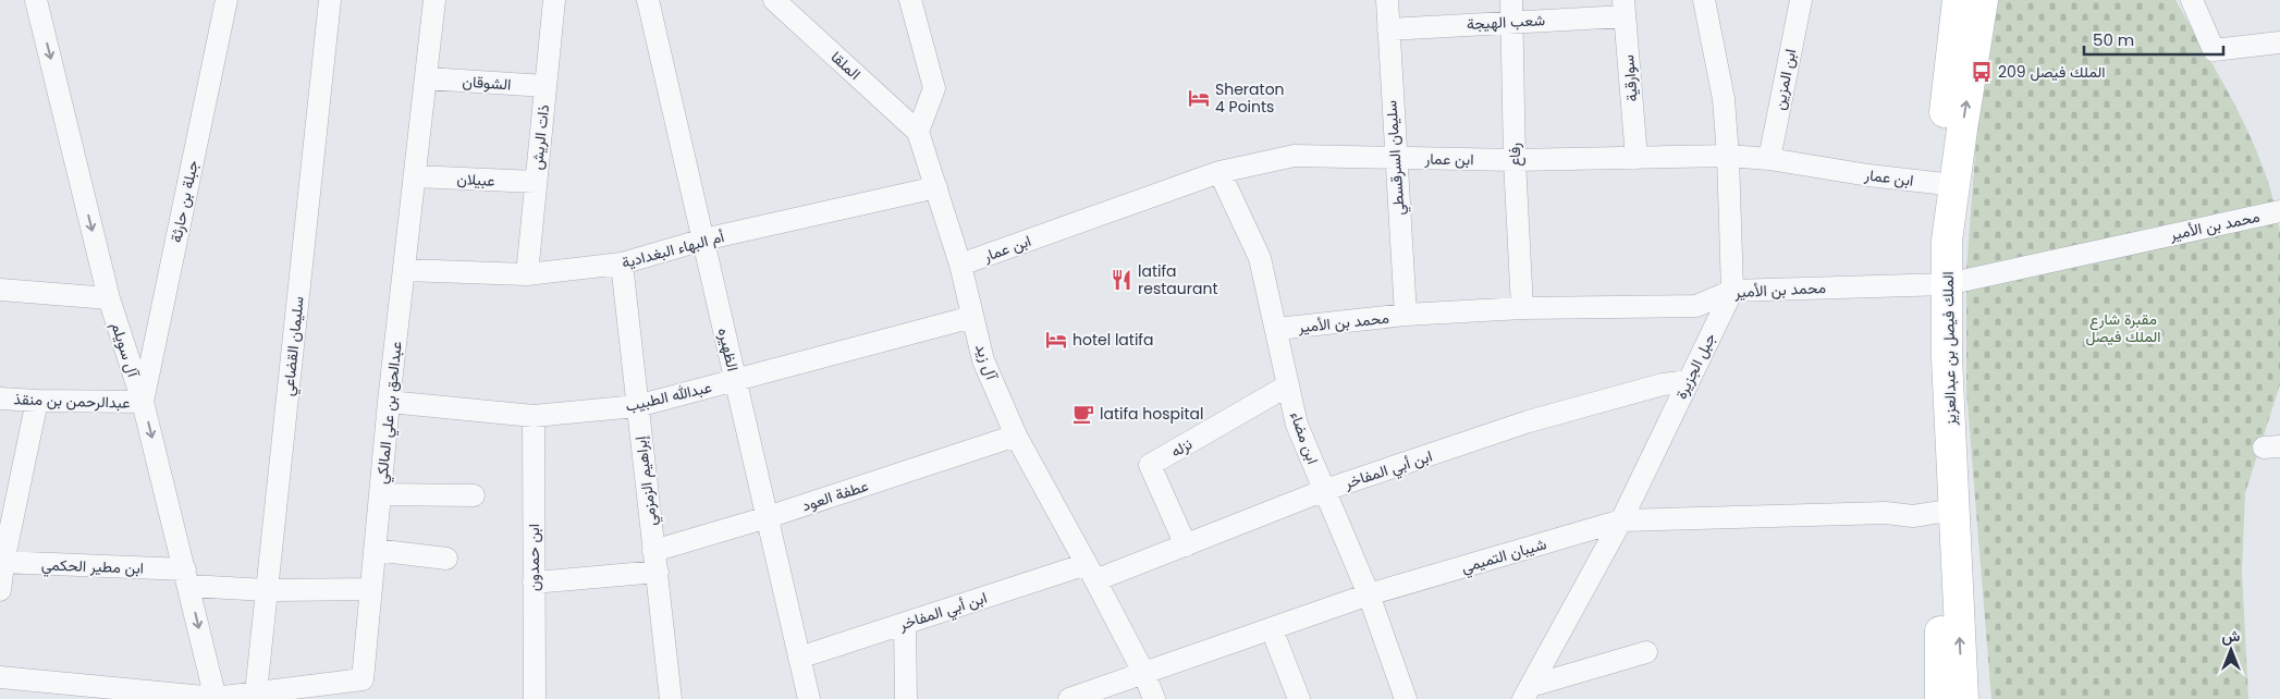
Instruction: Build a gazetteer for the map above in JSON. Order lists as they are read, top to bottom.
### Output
{
  "streets": {
    "street": [
      "شعب الهيجة",
      "الملقا",
      "سوارقية",
      "ابن المزين",
      "الشوقان",
      "ذات الريش",
      "رفاع",
      "سليمان السرقسطي",
      "ابن عمار",
      "عبيلان",
      "جبلة بن حارثة",
      "محمد بن الأمير",
      "أم البهاء البغدادية",
      "سليمان القضاعي",
      "الملك فيصل بن عبدالعزيز",
      "آل سويلم",
      "الظهيره",
      "آل زيد",
      "جبل الجزيرة",
      "عبدالله الطبيب",
      "عبدالرحمن بن منقذ",
      "عبدالحق بن علي المالكي",
      "ابن مضاء",
      "نزله",
      "ابن أبي المفاخر",
      "إبراهيم الزمزمي",
      "عطفة العود",
      "شيبان التميمي",
      "ابن حمدون",
      "ابن مطير الحكمي"
    ]
  },
  "crossings": [
    ["شعب الهيجة", "سوارقية"],
    ["شعب الهيجة", "رفاع"],
    ["شعب الهيجة", "سليمان السرقسطي"],
    ["الملقا", "آل زيد"],
    ["سوارقية", "ابن عمار"],
    ["ابن المزين", "ابن عمار"],
    ["الشوقان", "ذات الريش"],
    ["الشوقان", "عبدالحق بن علي المالكي"],
    ["ذات الريش", "عبيلان"],
    ["ذات الريش", "أم البهاء البغدادية"],
    ["رفاع", "ابن عمار"],
    ["رفاع", "محمد بن الأمير"],
    ["سليمان السرقسطي", "ابن عمار"],
    ["سليمان السرقسطي", "محمد بن الأمير"],
    ["ابن عمار", "الملك فيصل بن عبدالعزيز"],
    ["ابن عمار", "آل زيد"],
    ["ابن عمار", "جبل الجزيرة"],
    ["ابن عمار", "ابن مضاء"],
    ["عبيلان", "عبدالحق بن علي المالكي"],
    ["جبلة بن حارثة", "آل سويلم"],
    ["جبلة بن حارثة", "عبدالرحمن بن منقذ"],
    ["محمد بن الأمير", "الملك فيصل بن عبدالعزيز"],
    ["محمد بن الأمير", "جبل الجزيرة"],
    ["محمد بن الأمير", "ابن مضاء"],
    ["أم البهاء البغدادية", "الظهيره"],
    ["أم البهاء البغدادية", "آل زيد"],
    ["أم البهاء البغدادية", "عبدالحق بن علي المالكي"],
    ["أم البهاء البغدادية", "إبراهيم الزمزمي"],
    ["سليمان القضاعي", "عبدالحق بن علي المالكي"],
    ["سليمان القضاعي", "ابن مطير الحكمي"],
    ["الملك فيصل بن عبدالعزيز", "شيبان التميمي"],
    ["آل سويلم", "عبدالرحمن بن منقذ"],
    ["آل سويلم", "عبدالحق بن علي المالكي"],
    ["آل سويلم", "ابن مطير الحكمي"],
    ["الظهيره", "عبدالله الطبيب"],
    ["الظهيره", "ابن أبي المفاخر"],
    ["الظهيره", "عطفة العود"],
    ["آل زيد", "عبدالله الطبيب"],
    ["آل زيد", "ابن أبي المفاخر"],
    ["آل زيد", "عطفة العود"],
    ["آل زيد", "شيبان التميمي"],
    ["جبل الجزيرة", "ابن أبي المفاخر"],
    ["جبل الجزيرة", "شيبان التميمي"],
    ["عبدالله الطبيب", "عبدالحق بن علي المالكي"],
    ["عبدالله الطبيب", "إبراهيم الزمزمي"],
    ["عبدالله الطبيب", "ابن حمدون"],
    ["عبدالحق بن علي المالكي", "ابن مطير الحكمي"],
    ["ابن مضاء", "نزله"],
    ["ابن مضاء", "ابن أبي المفاخر"],
    ["ابن مضاء", "شيبان التميمي"],
    ["نزله", "ابن أبي المفاخر"],
    ["إبراهيم الزمزمي", "عطفة العود"],
    ["عطفة العود", "ابن حمدون"]
  ],
  "one_way": ["آل سويلم"],
  "parks": ["مقبرة شارع الملك فيصل"],
  "places": {
    "bus stop": ["الملك فيصل 209"],
    "hotel": ["Sheraton 4 Points", "hotel latifa"],
    "restaurant": ["latifa restaurant"],
    "cafe": ["latifa hospital"]
  },
  "scale_bar": "50 m",
  "north": "top"
}
